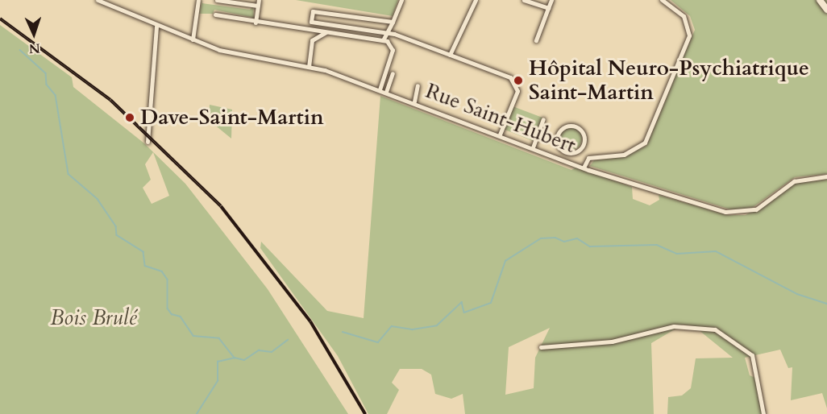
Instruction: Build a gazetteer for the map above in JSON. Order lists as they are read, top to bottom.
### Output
{
  "streets": {
    "street": ["Rue Saint-Hubert"]
  },
  "parks": ["Bois Brulé"],
  "places": ["Hôpital Neuro-Psychiatrique Saint-Martin", "Dave-Saint-Martin"],
  "north": "bottom"
}
